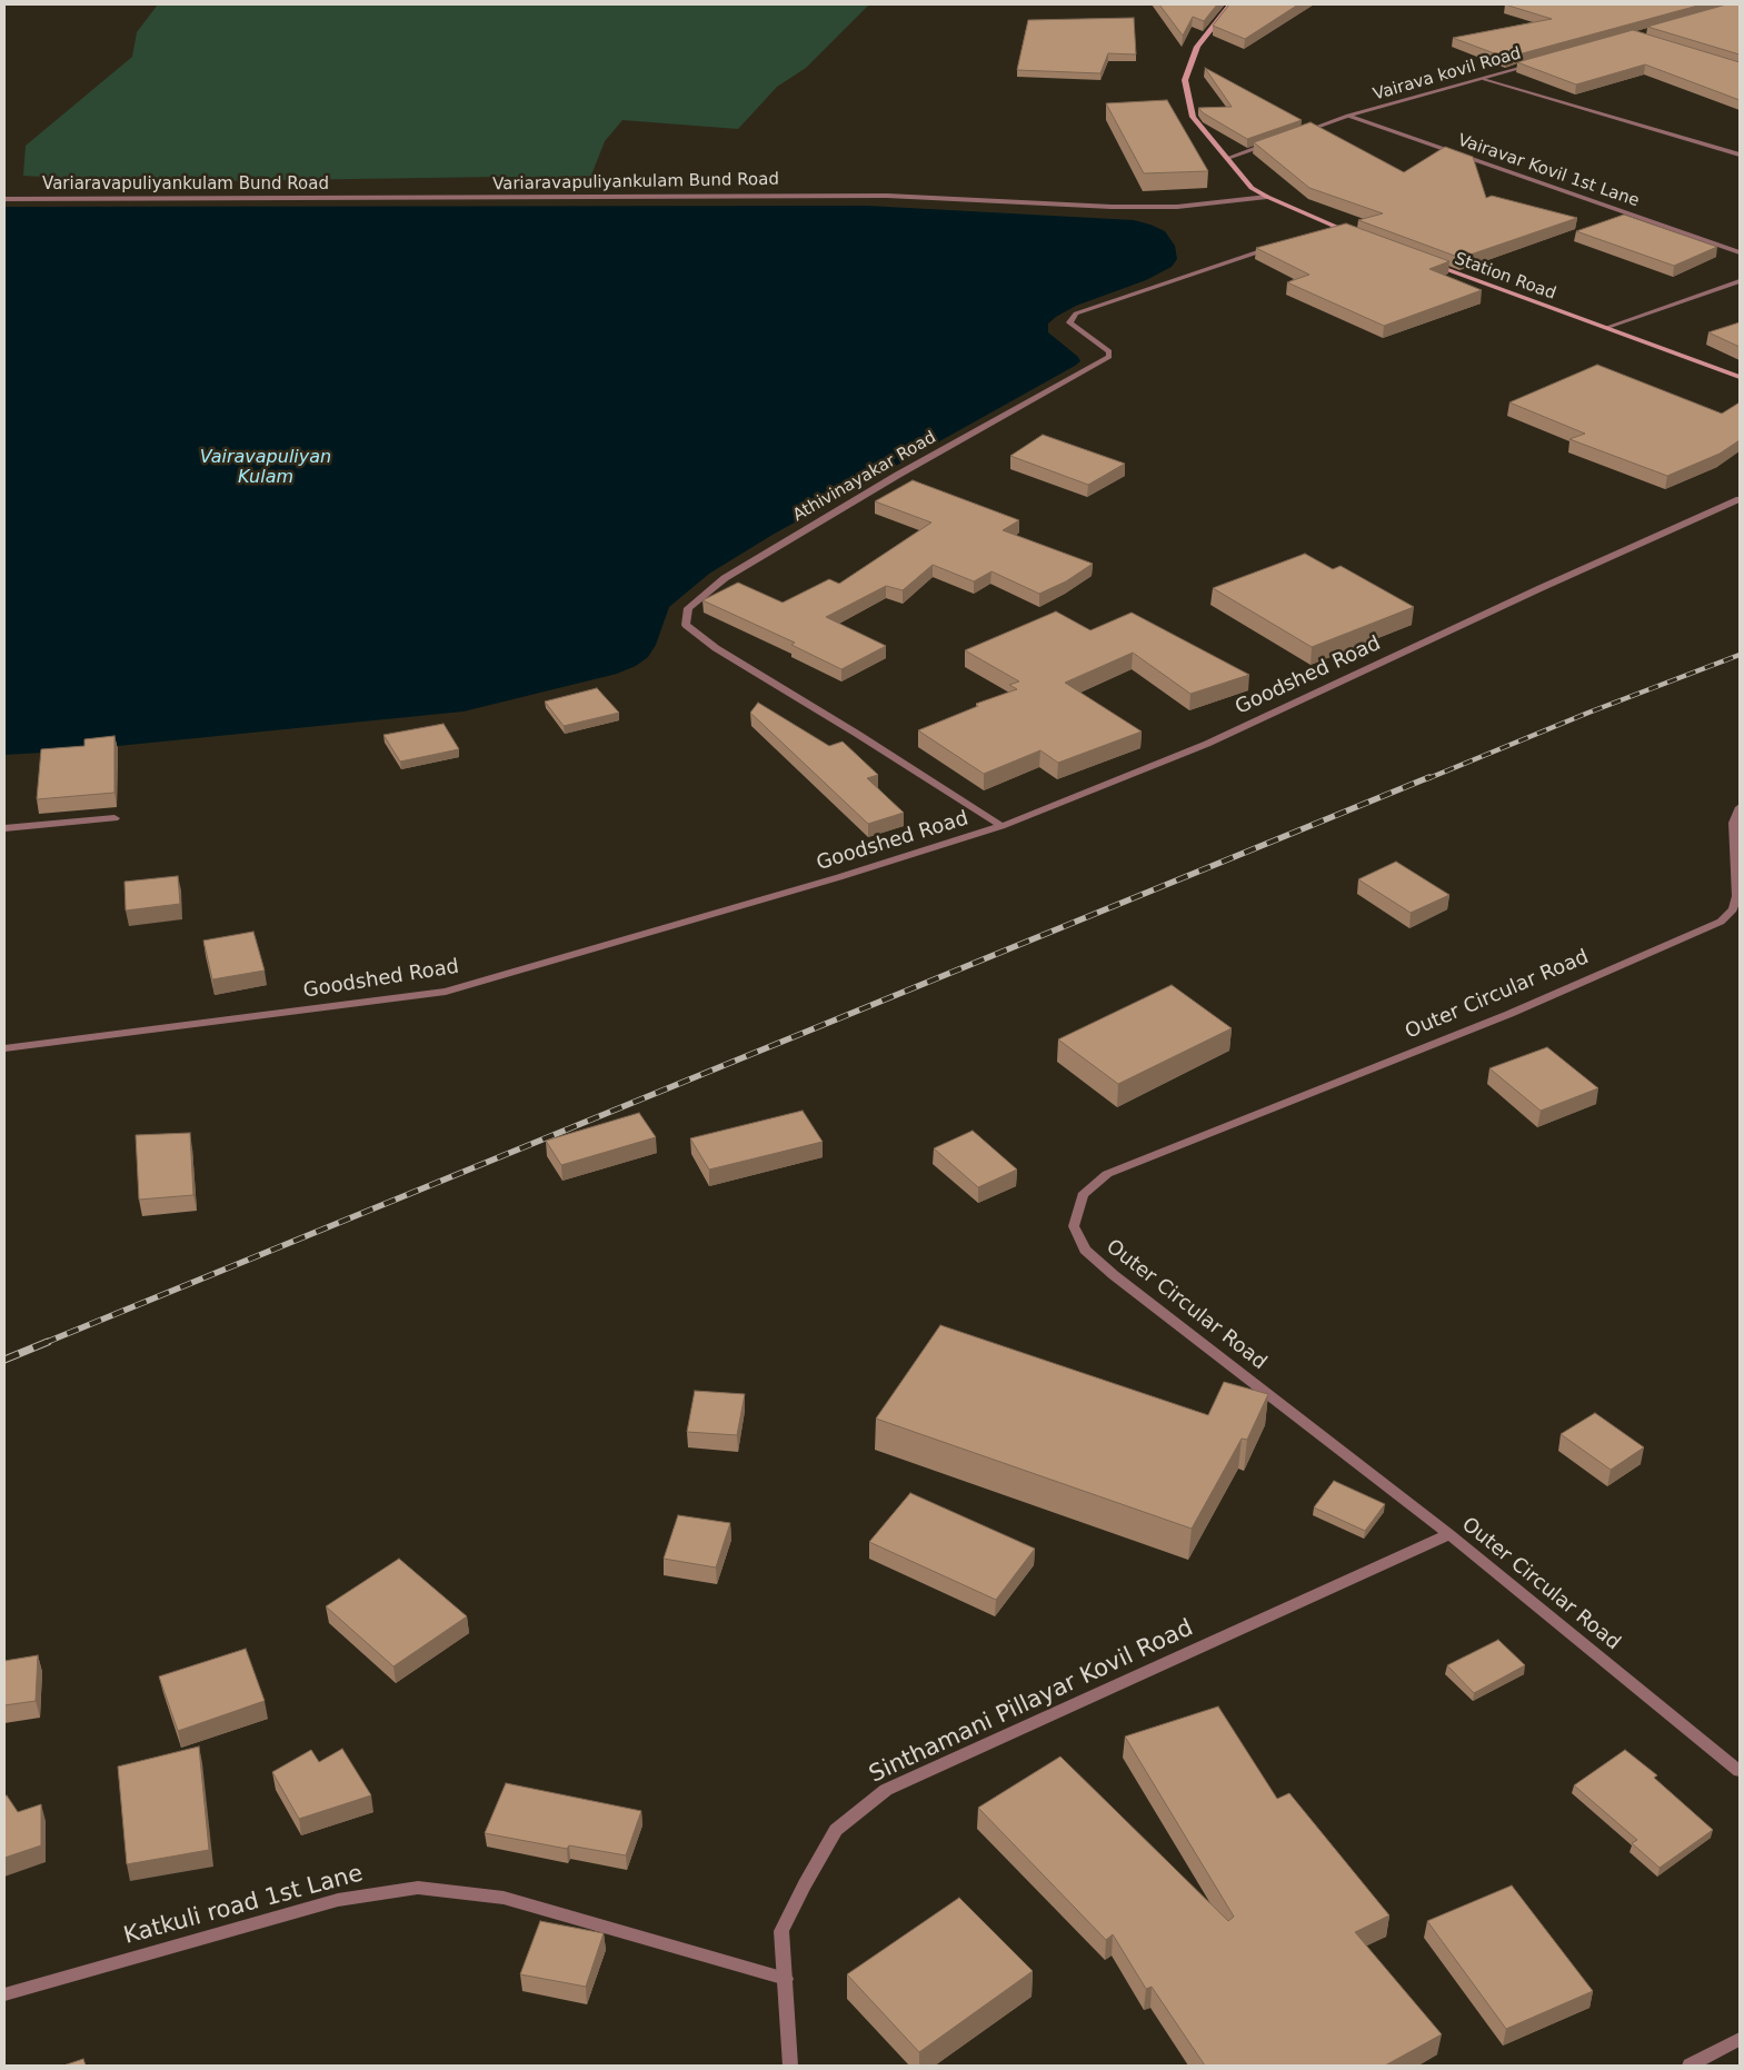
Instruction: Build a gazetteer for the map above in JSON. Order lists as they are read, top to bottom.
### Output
{
  "streets": {
    "main road": ["Station Road"],
    "street": [
      "Vairava kovil Road",
      "Vairavar Kovil 1st Lane",
      "Variaravapuliyankulam Bund Road",
      "Athivinayakar Road",
      "Goodshed Road",
      "Outer Circular Road",
      "Sinthamani Pillayar Kovil Road",
      "Katkuli road 1st Lane"
    ]
  },
  "crossings": [
    ["Vairava kovil Road", "Vairavar Kovil 1st Lane"],
    ["Athivinayakar Road", "Goodshed Road"],
    ["Outer Circular Road", "Sinthamani Pillayar Kovil Road"],
    ["Sinthamani Pillayar Kovil Road", "Katkuli road 1st Lane"]
  ],
  "water": ["Vairavapuliyan Kulam"]
}
